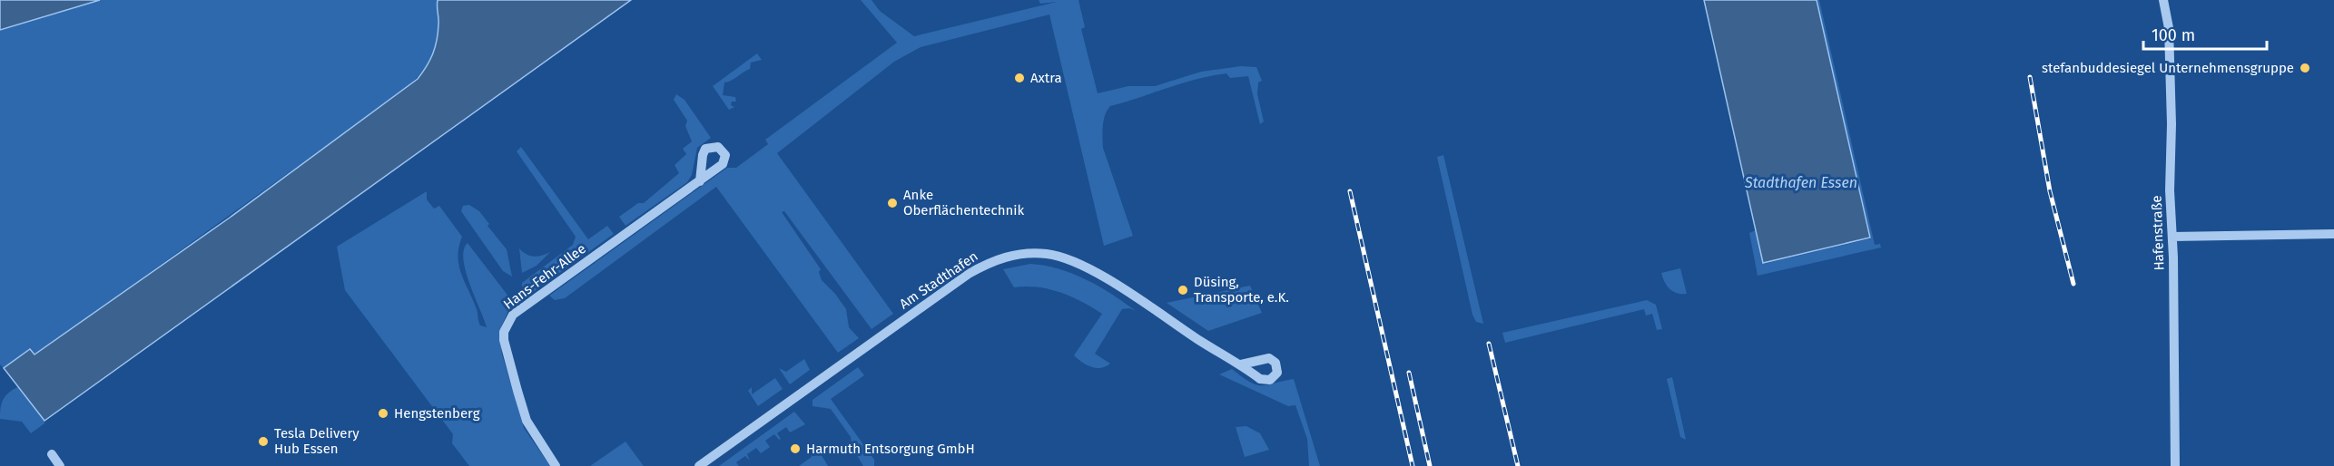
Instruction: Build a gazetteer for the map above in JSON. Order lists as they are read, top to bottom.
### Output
{
  "streets": {
    "street": ["Hafenstraße", "Hans-Fehr-Allee", "Am Stadthafen"]
  },
  "water": ["Stadthafen Essen"],
  "places": [
    "stefanbuddesiegel Unternehmensgruppe",
    "Axtra",
    "Anke Oberflächentechnik",
    "Düsing, Transporte, e.K.",
    "Hengstenberg",
    "Tesla Delivery Hub Essen",
    "Harmuth Entsorgung GmbH"
  ],
  "scale_bar": "100 m"
}
